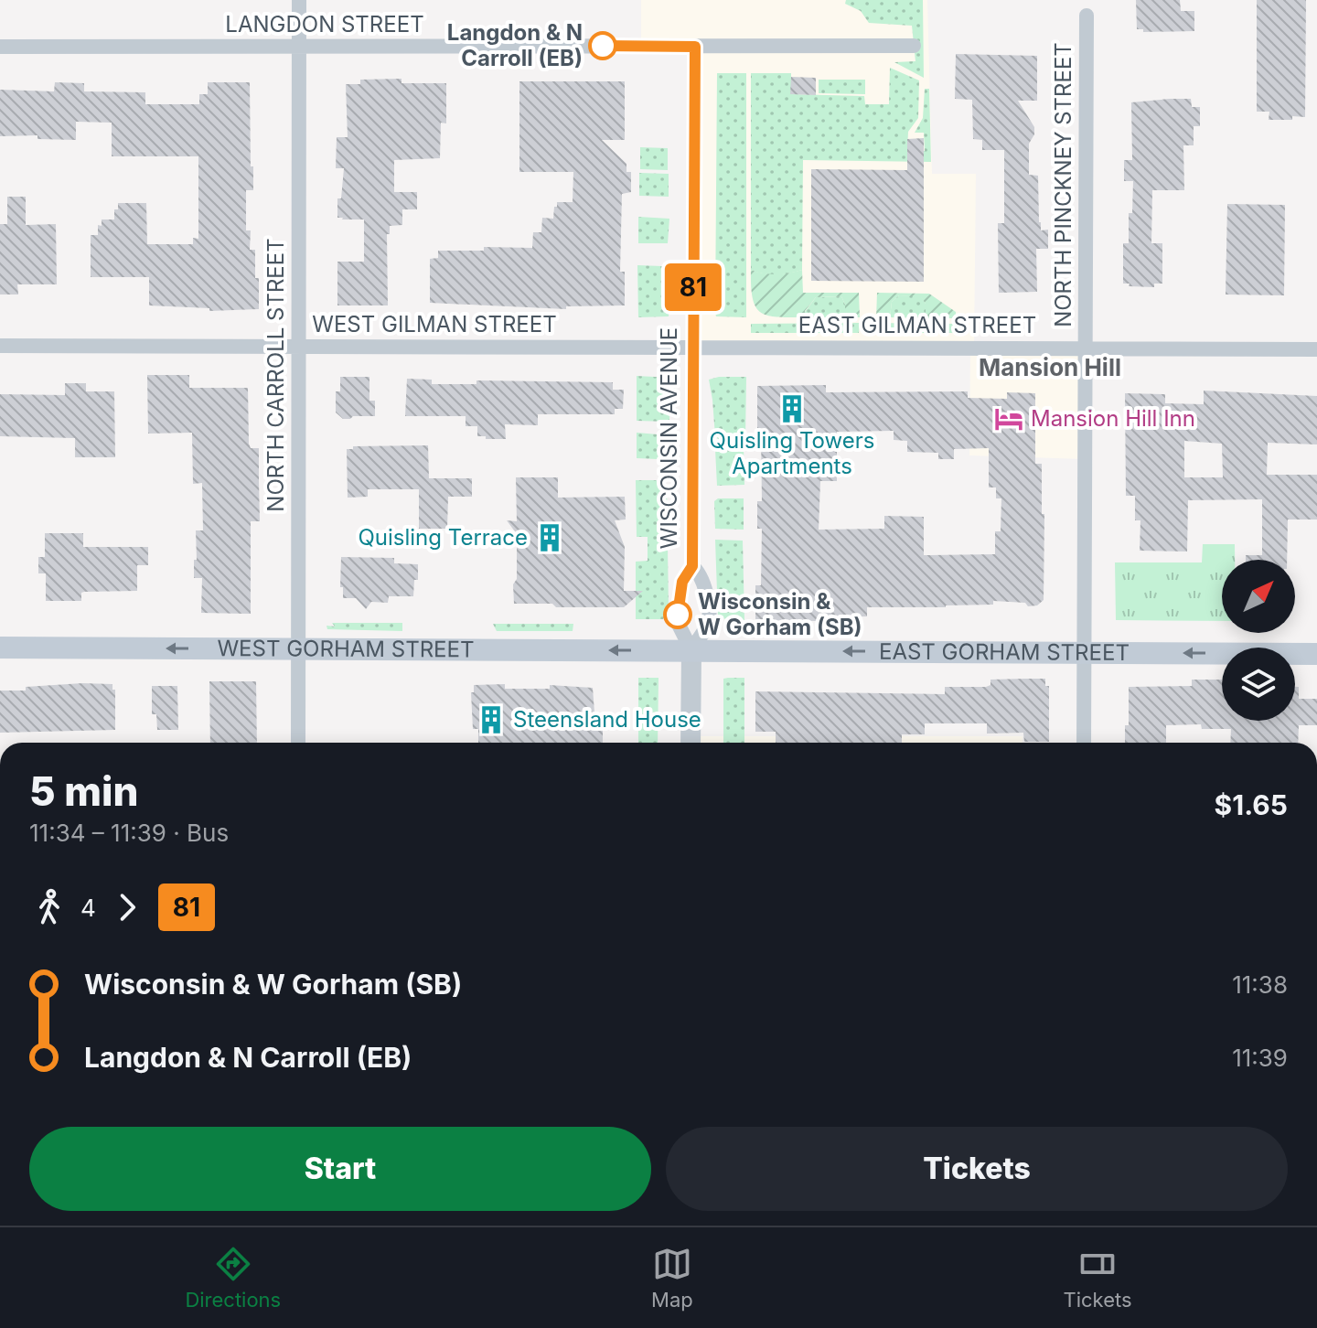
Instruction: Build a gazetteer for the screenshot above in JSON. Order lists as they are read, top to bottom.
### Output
{
  "streets": {
    "main road": ["WEST GORHAM STREET", "EAST GORHAM STREET"],
    "street": [
      "LANGDON STREET",
      "NORTH PINCKNEY STREET",
      "WEST GILMAN STREET",
      "EAST GILMAN STREET",
      "NORTH CARROLL STREET",
      "WISCONSIN AVENUE"
    ]
  },
  "crossings": [
    ["LANGDON STREET", "NORTH CARROLL STREET"],
    ["LANGDON STREET", "WISCONSIN AVENUE"],
    ["NORTH PINCKNEY STREET", "EAST GILMAN STREET"],
    ["NORTH PINCKNEY STREET", "EAST GORHAM STREET"],
    ["WEST GILMAN STREET", "EAST GILMAN STREET"],
    ["WEST GILMAN STREET", "NORTH CARROLL STREET"],
    ["WEST GILMAN STREET", "WISCONSIN AVENUE"],
    ["EAST GILMAN STREET", "WISCONSIN AVENUE"],
    ["NORTH CARROLL STREET", "WEST GORHAM STREET"],
    ["WISCONSIN AVENUE", "WEST GORHAM STREET"],
    ["WISCONSIN AVENUE", "EAST GORHAM STREET"],
    ["WEST GORHAM STREET", "EAST GORHAM STREET"]
  ],
  "one_way": ["WEST GORHAM STREET", "EAST GORHAM STREET"],
  "districts": ["Mansion Hill"],
  "places": {
    "other": ["Langdon & N Carroll (EB)", "Wisconsin & W Gorham (SB)"],
    "building": ["Quisling Towers Apartments", "Quisling Terrace", "Steensland House"],
    "hotel": ["Mansion Hill Inn"]
  },
  "lines": ["bus line 81"],
  "north": "top right",
  "page": {
    "on_map": "81",
    "heading": ["5 min", "11:34 – 11:39 · Bus", "$1.65"],
    "legs": ["4", "81"],
    "list": [
      {
        "name": "Wisconsin & W Gorham (SB)",
        "value": "11:38"
      },
      {
        "name": "Langdon & N Carroll (EB)",
        "value": "11:39"
      }
    ],
    "buttons": ["Start", "Tickets"],
    "tabs": ["Directions", "Map", "Tickets"]
  }
}
